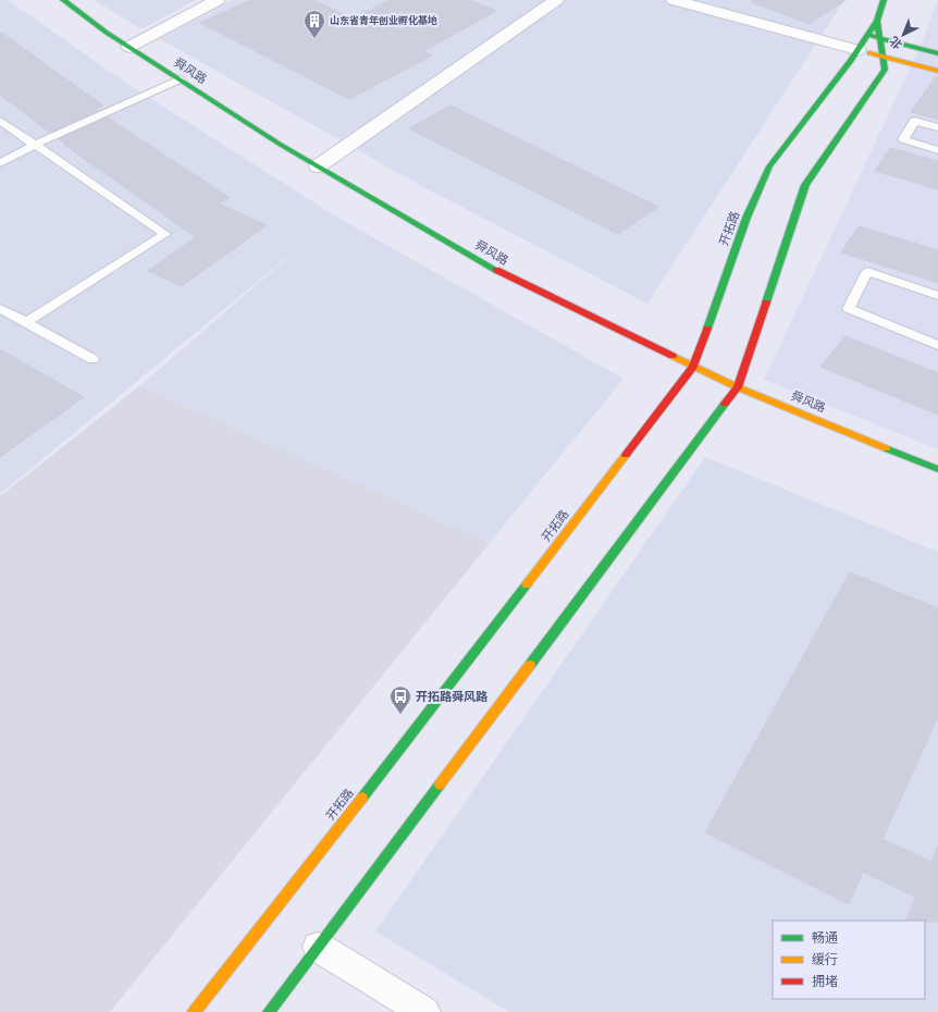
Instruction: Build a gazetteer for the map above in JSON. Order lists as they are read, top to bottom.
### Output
{
  "streets": {
    "main road": ["舜风路", "开拓路"]
  },
  "crossings": [
    ["舜风路", "开拓路"]
  ],
  "places": {
    "building": ["山东省青年创业孵化基地"],
    "bus stop": ["开拓路舜风路"]
  },
  "legend": ["畅通", "缓行", "拥堵"],
  "north": "bottom left"
}
